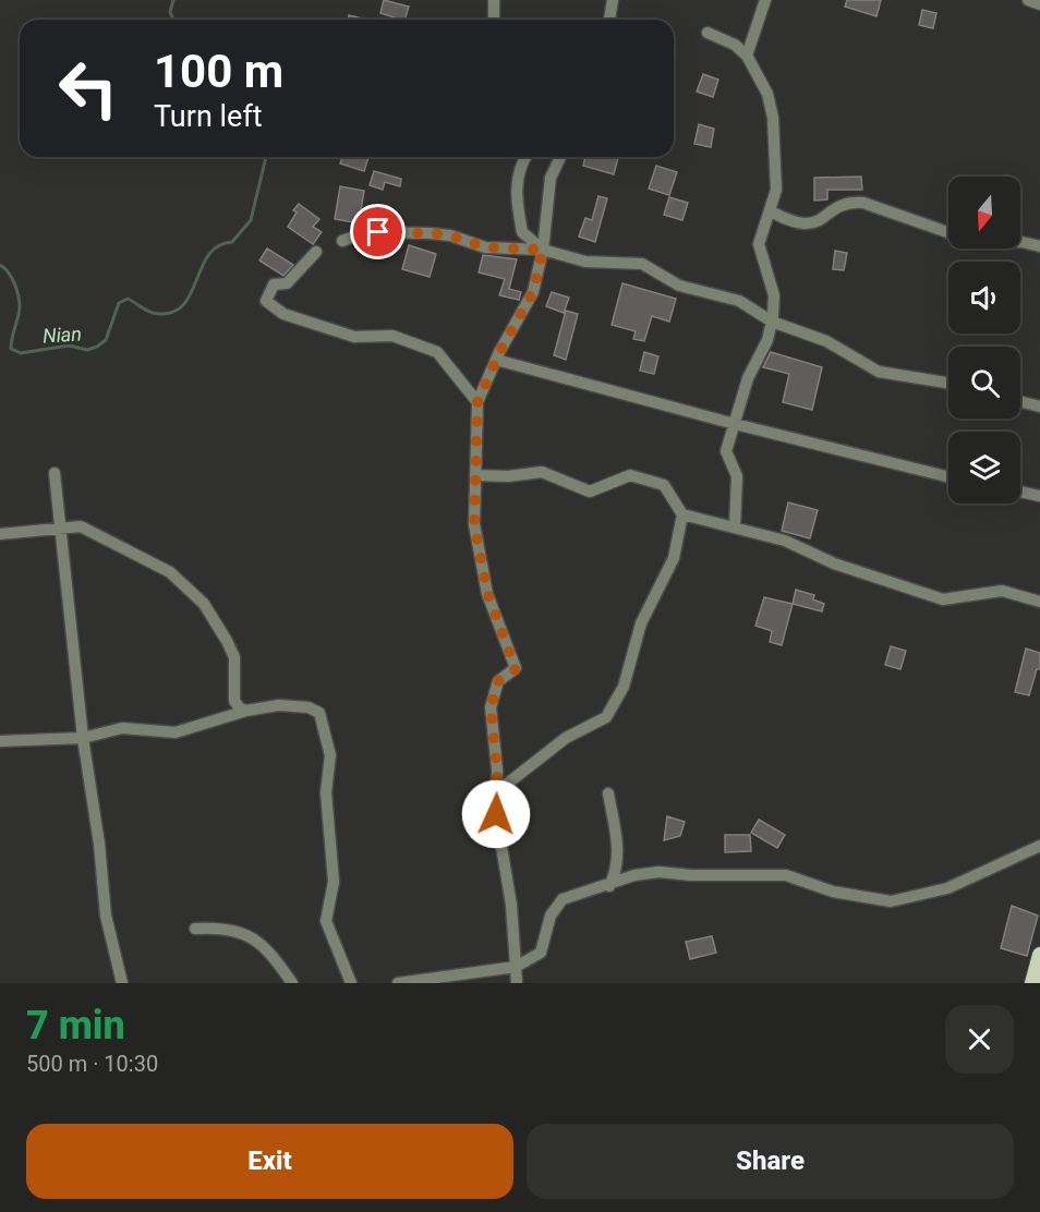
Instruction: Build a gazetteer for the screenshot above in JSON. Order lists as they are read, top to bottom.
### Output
{
  "water": ["Nian"],
  "north": "bottom",
  "page": {
    "turn": ["100 m", "Turn left"],
    "heading": ["7 min", "500 m · 10:30"],
    "buttons": ["Exit", "Share"]
  }
}
